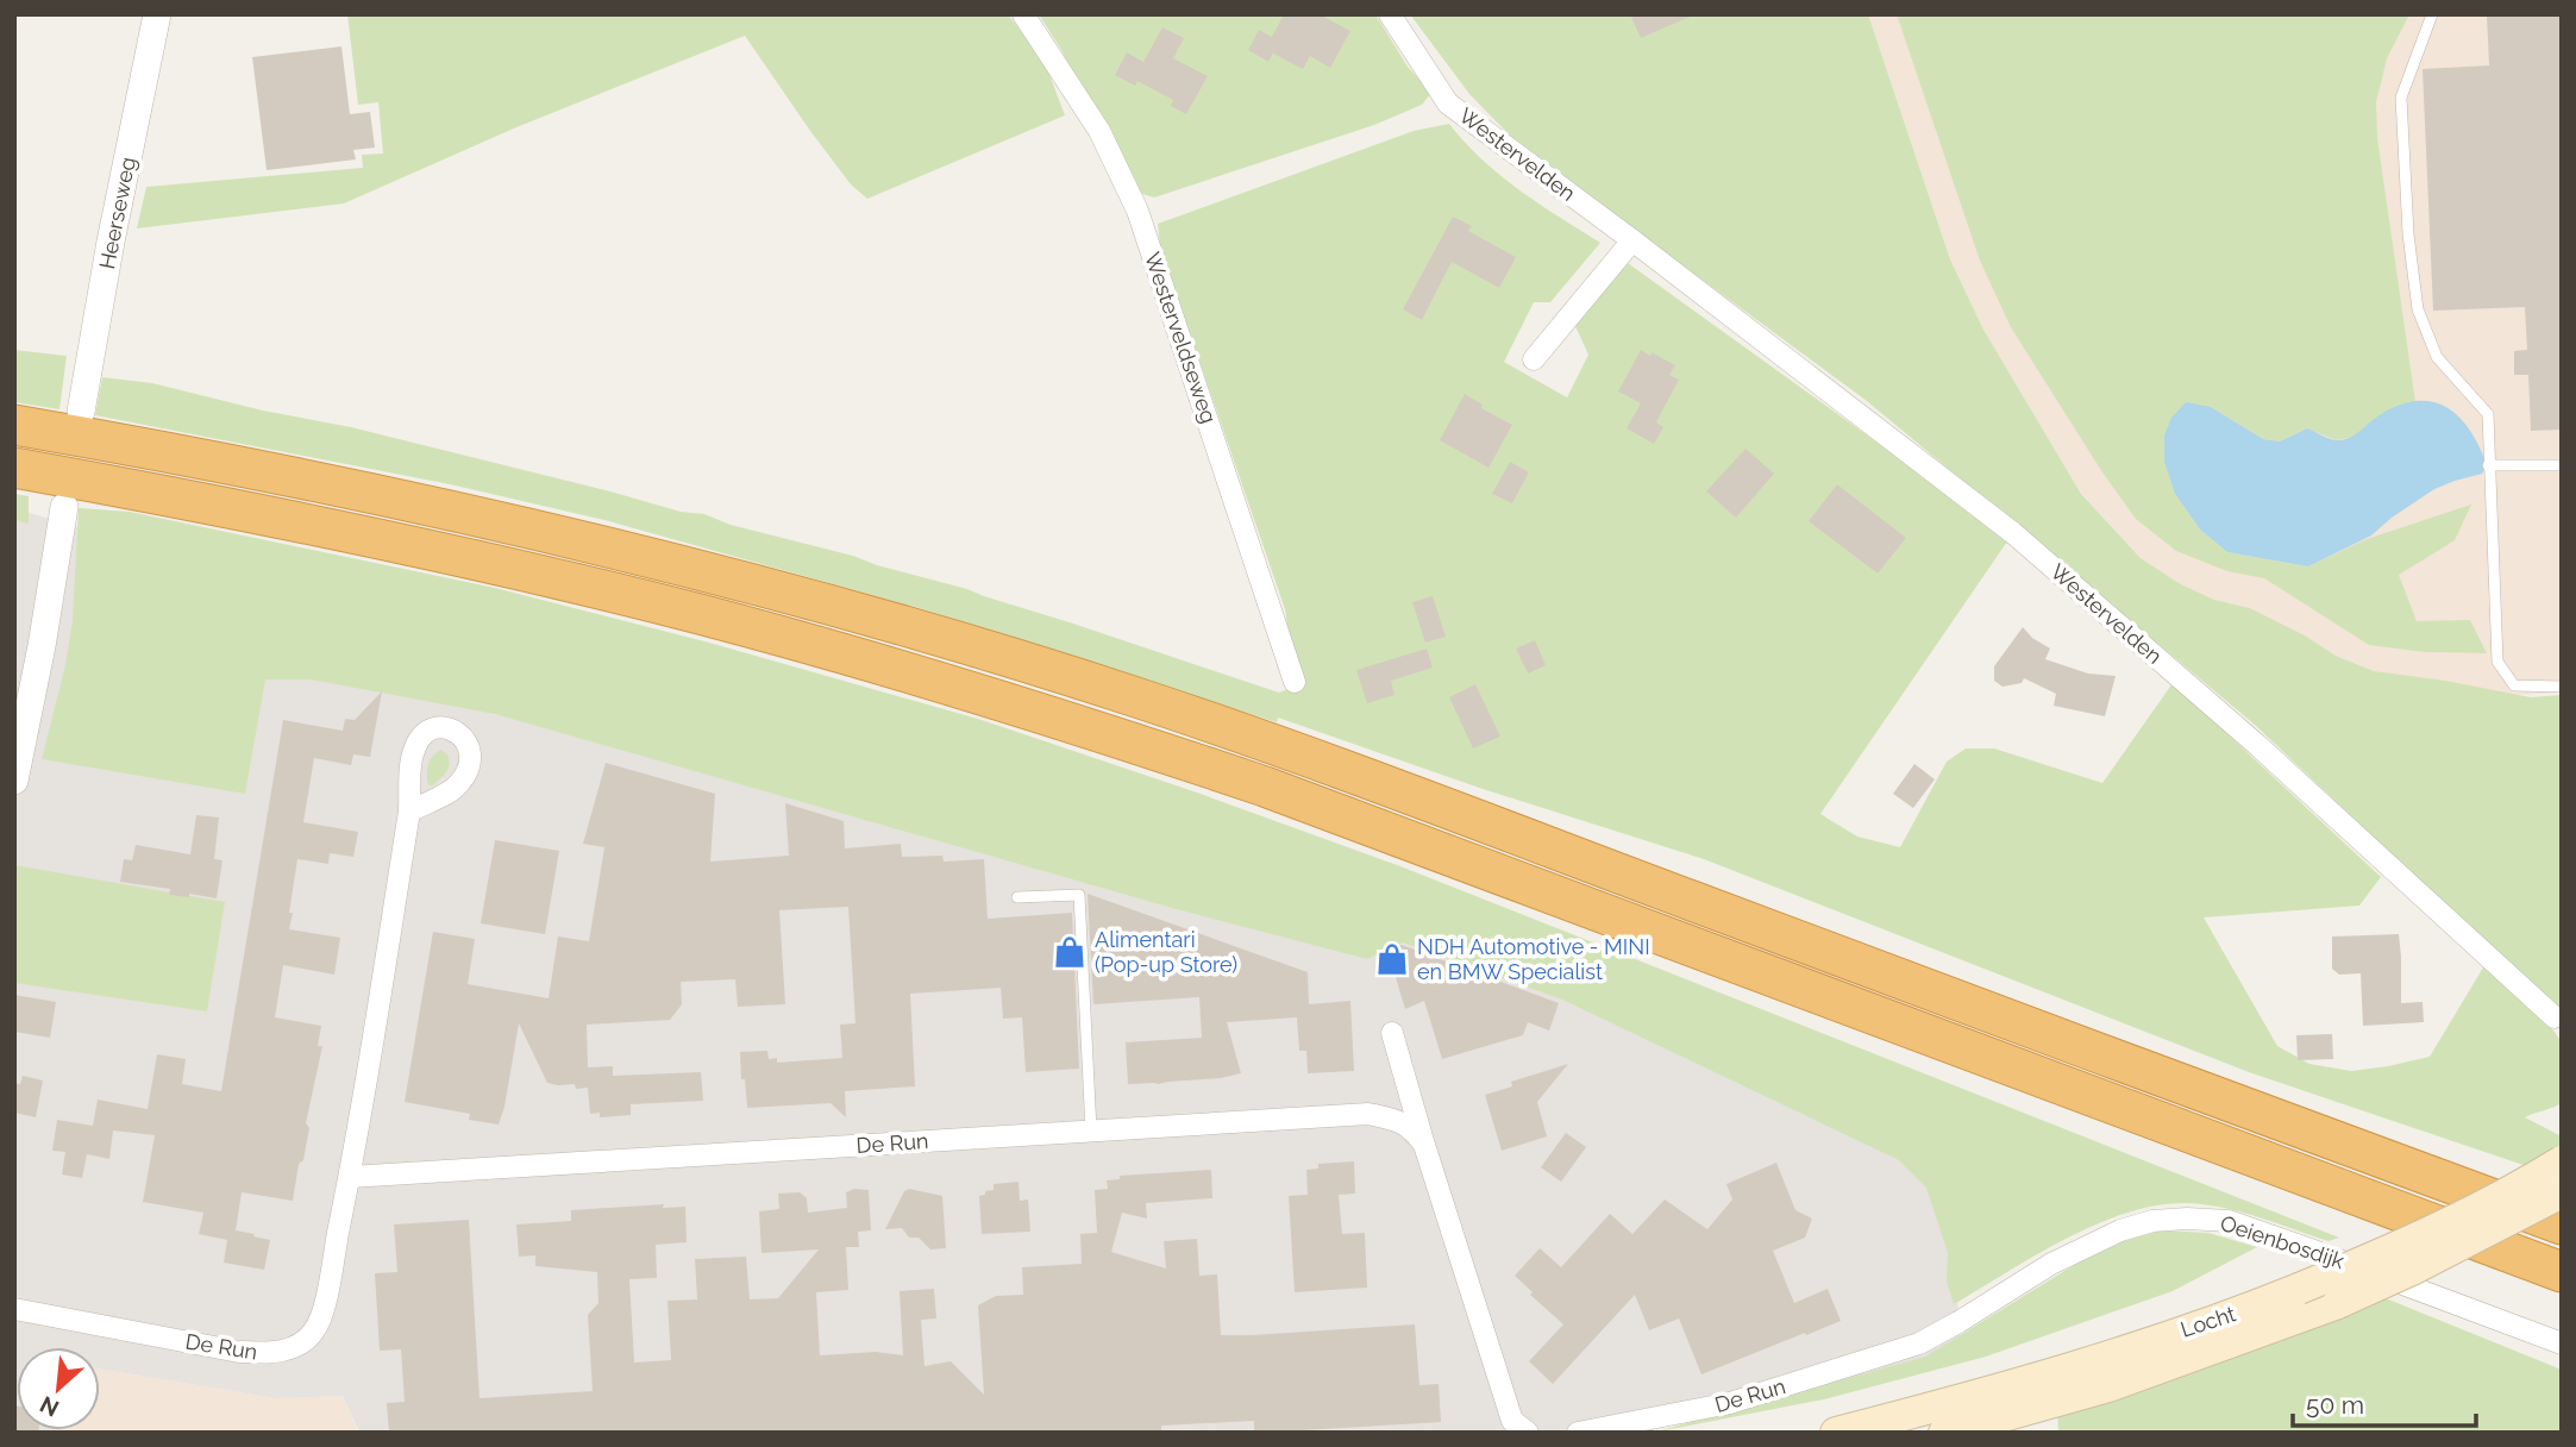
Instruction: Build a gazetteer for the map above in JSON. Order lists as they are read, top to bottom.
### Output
{
  "streets": {
    "main road": ["Locht"],
    "street": [
      "Westervelden",
      "Heerseweg",
      "Westerveldseweg",
      "De Run",
      "Oeienbosdijk"
    ]
  },
  "crossings": [
    ["De Run", "Oeienbosdijk"]
  ],
  "places": {
    "shop": ["Alimentari (Pop-up Store)", "NDH Automotive - MINI en BMW Specialist"]
  },
  "scale_bar": "50 m",
  "north": "bottom left"
}
